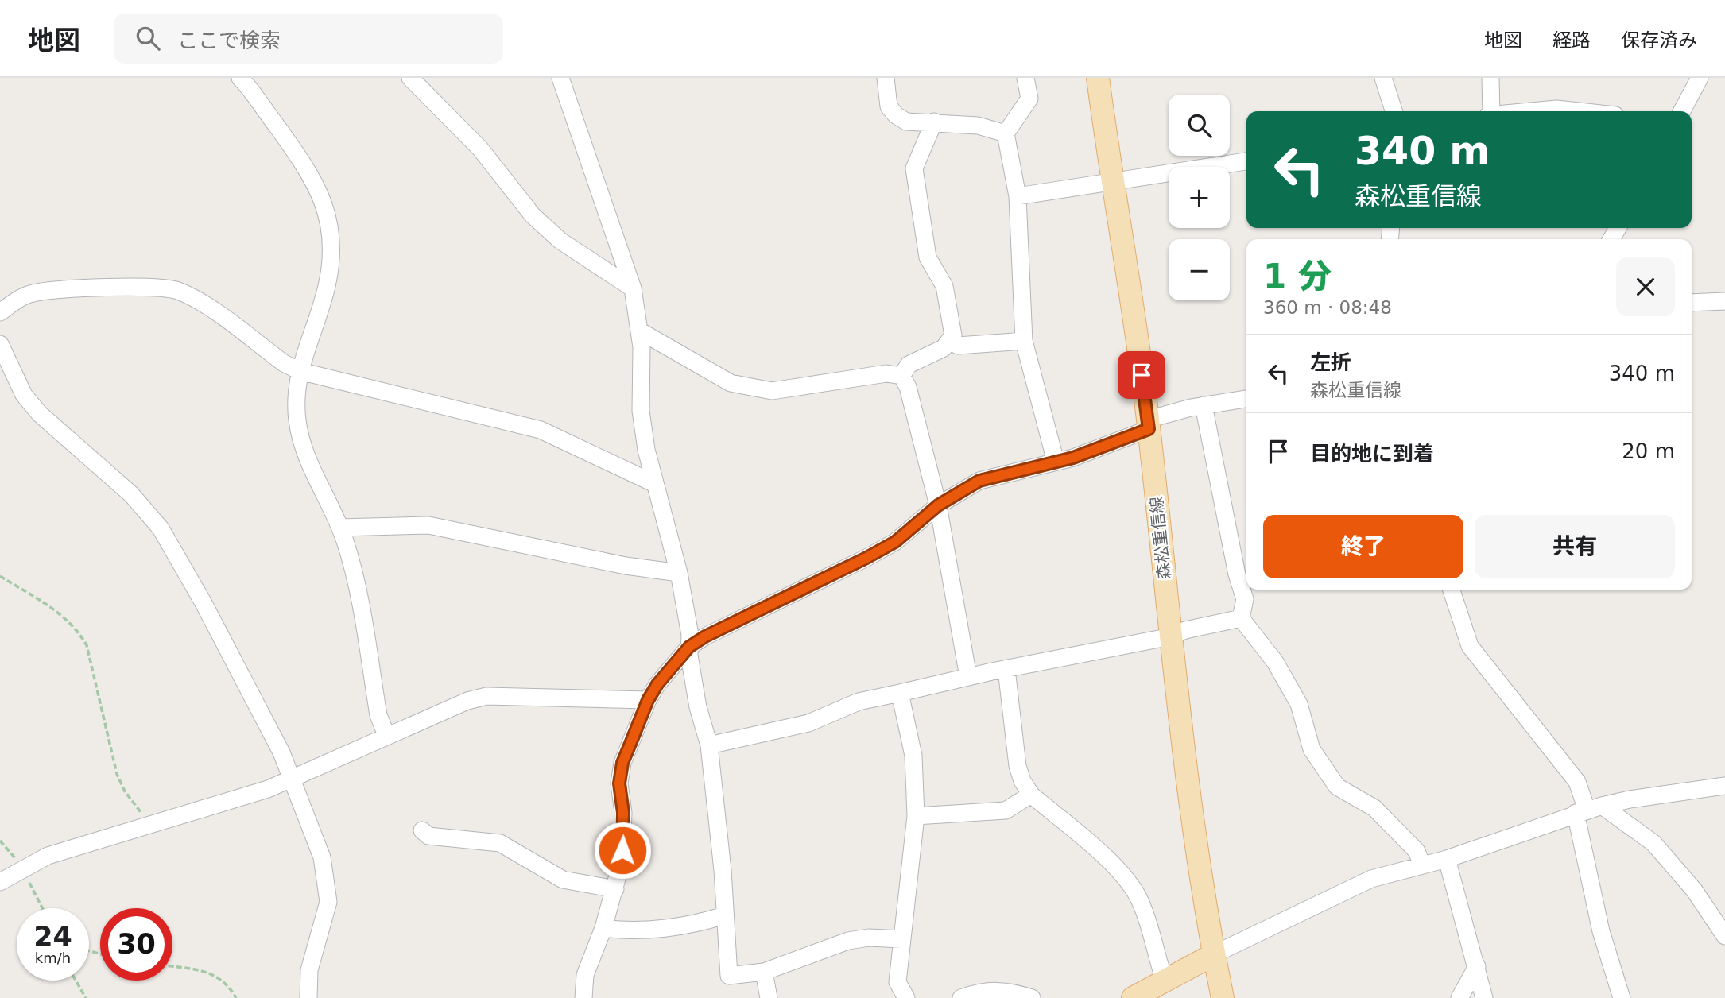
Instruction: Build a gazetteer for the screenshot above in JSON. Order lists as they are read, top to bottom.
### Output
{
  "streets": {
    "main road": ["森松重信線"]
  },
  "page": {
    "header": "地図",
    "search": "ここで検索",
    "nav": ["地図", "経路", "保存済み"],
    "map_buttons": ["+", "−"],
    "turn": ["340 m", "森松重信線"],
    "heading": ["1 分", "360 m · 08:48"],
    "list": [
      {
        "name": "左折",
        "note": "森松重信線",
        "value": "340 m"
      },
      {
        "name": "目的地に到着",
        "value": "20 m"
      }
    ],
    "buttons": ["終了", "共有"],
    "speed": "24 km/h",
    "limit": "30"
  }
}
